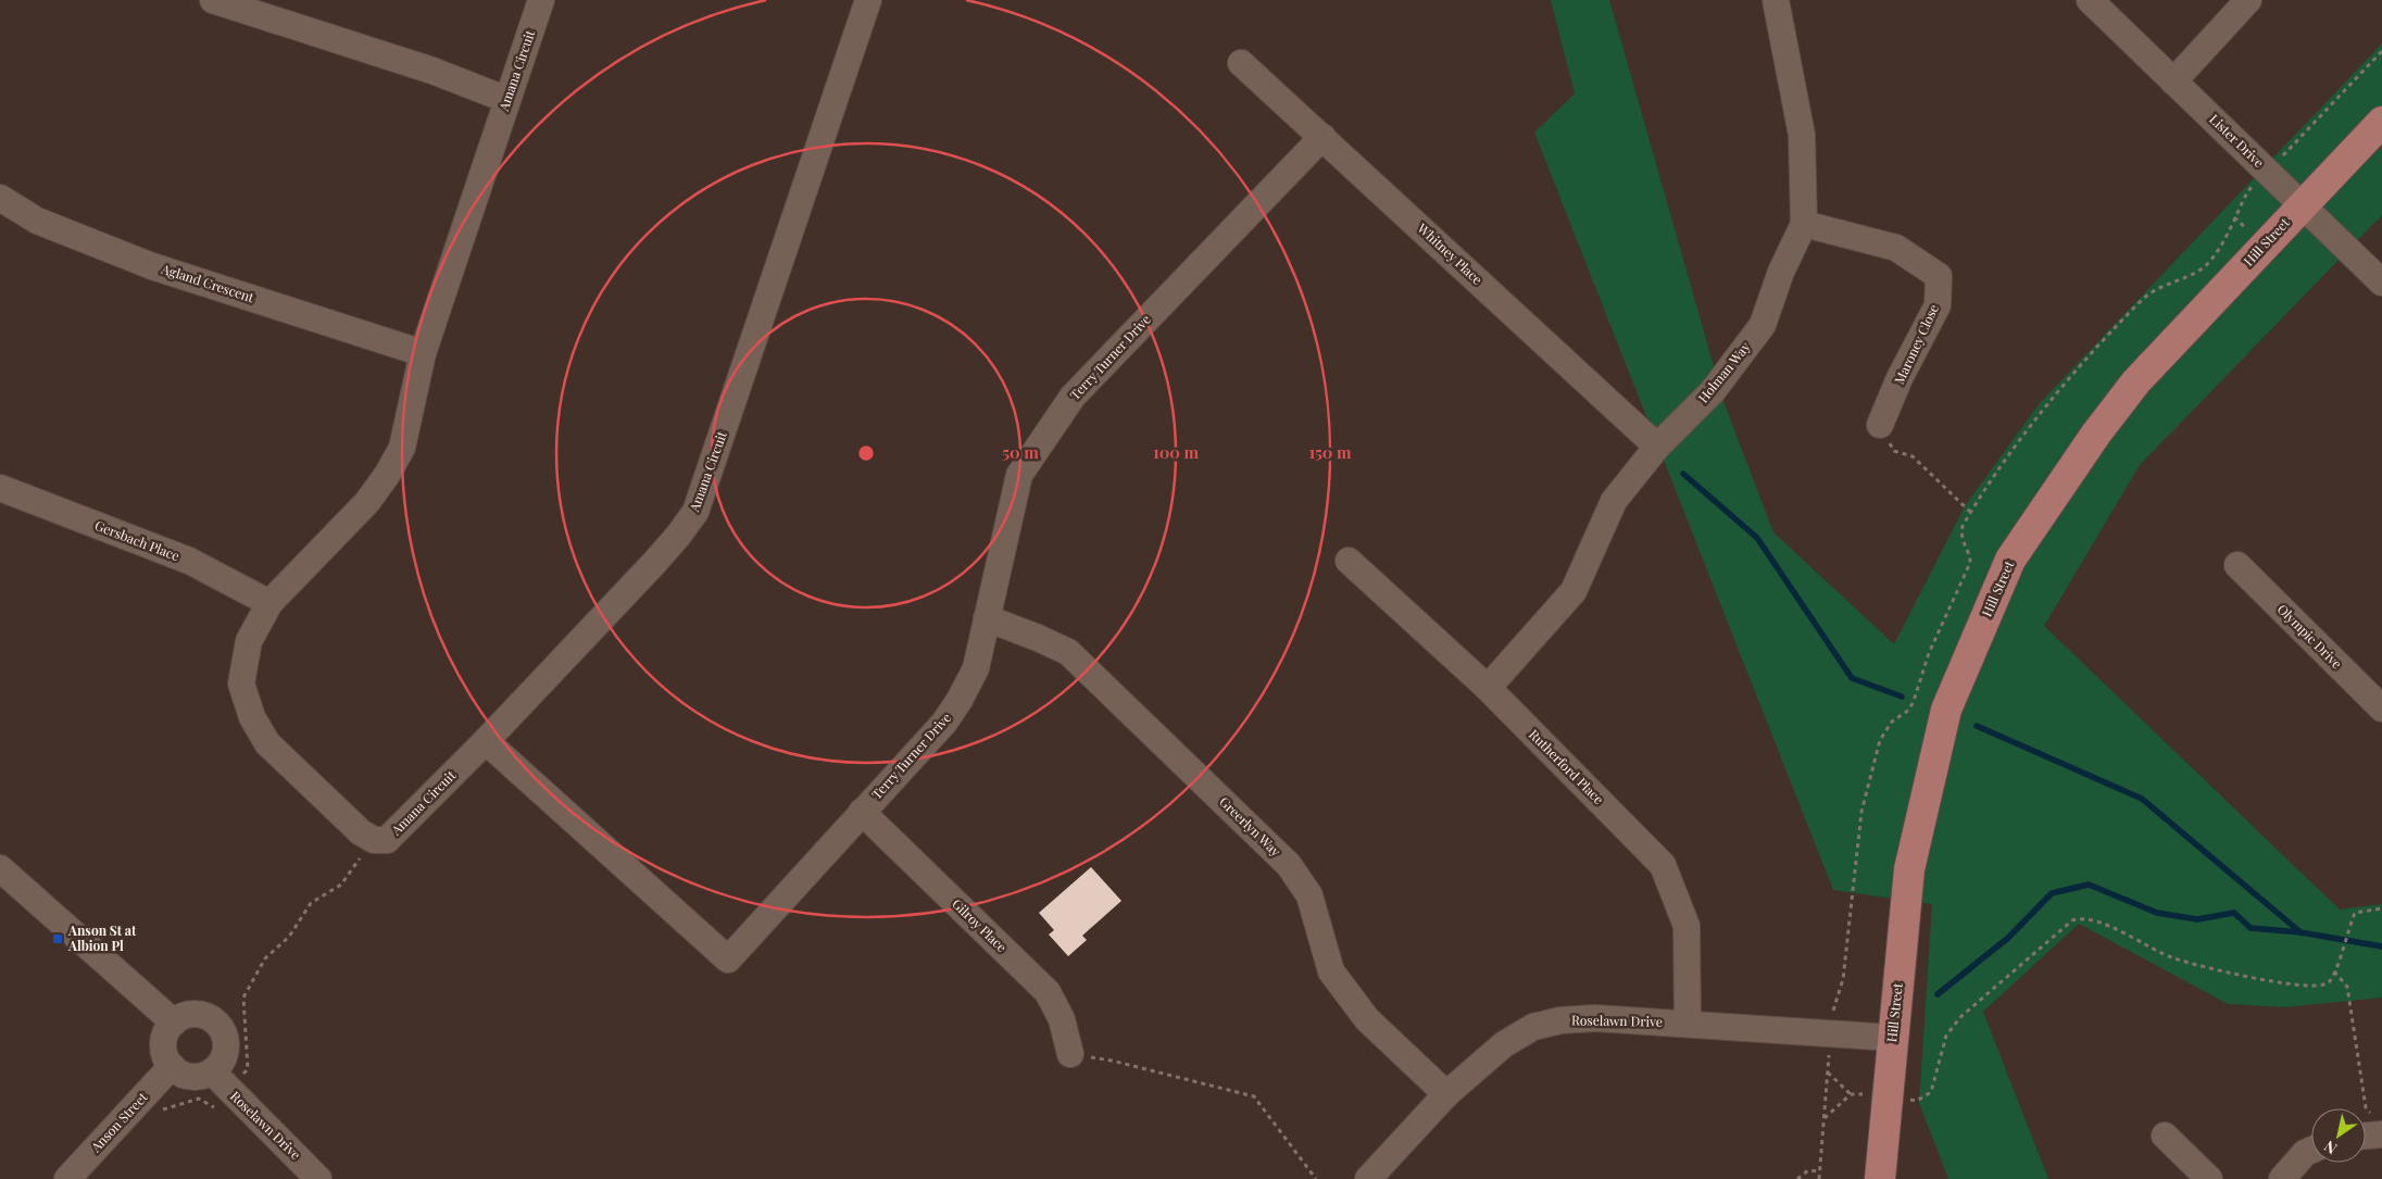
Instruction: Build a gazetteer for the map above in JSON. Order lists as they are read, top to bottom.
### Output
{
  "streets": {
    "main road": ["Hill Street"],
    "street": [
      "Amana Circuit",
      "Lister Drive",
      "Whitney Place",
      "Agland Crescent",
      "Maroney Close",
      "Terry Turner Drive",
      "Holman Way",
      "Gersbach Place",
      "Olympic Drive",
      "Rutherford Place",
      "Greerlyn Way",
      "Gilroy Place",
      "Roselawn Drive",
      "Anson Street"
    ]
  },
  "crossings": [
    ["Amana Circuit", "Agland Crescent"],
    ["Amana Circuit", "Terry Turner Drive"],
    ["Amana Circuit", "Gersbach Place"],
    ["Lister Drive", "Hill Street"],
    ["Hill Street", "Roselawn Drive"],
    ["Whitney Place", "Terry Turner Drive"],
    ["Whitney Place", "Holman Way"],
    ["Maroney Close", "Holman Way"],
    ["Terry Turner Drive", "Greerlyn Way"],
    ["Terry Turner Drive", "Gilroy Place"],
    ["Holman Way", "Rutherford Place"],
    ["Rutherford Place", "Roselawn Drive"],
    ["Greerlyn Way", "Roselawn Drive"],
    ["Roselawn Drive", "Anson Street"]
  ],
  "places": {
    "transit": ["Anson St at Albion Pl"]
  },
  "north": "bottom left",
  "rings": ["50 m", "100 m", "150 m"]
}
